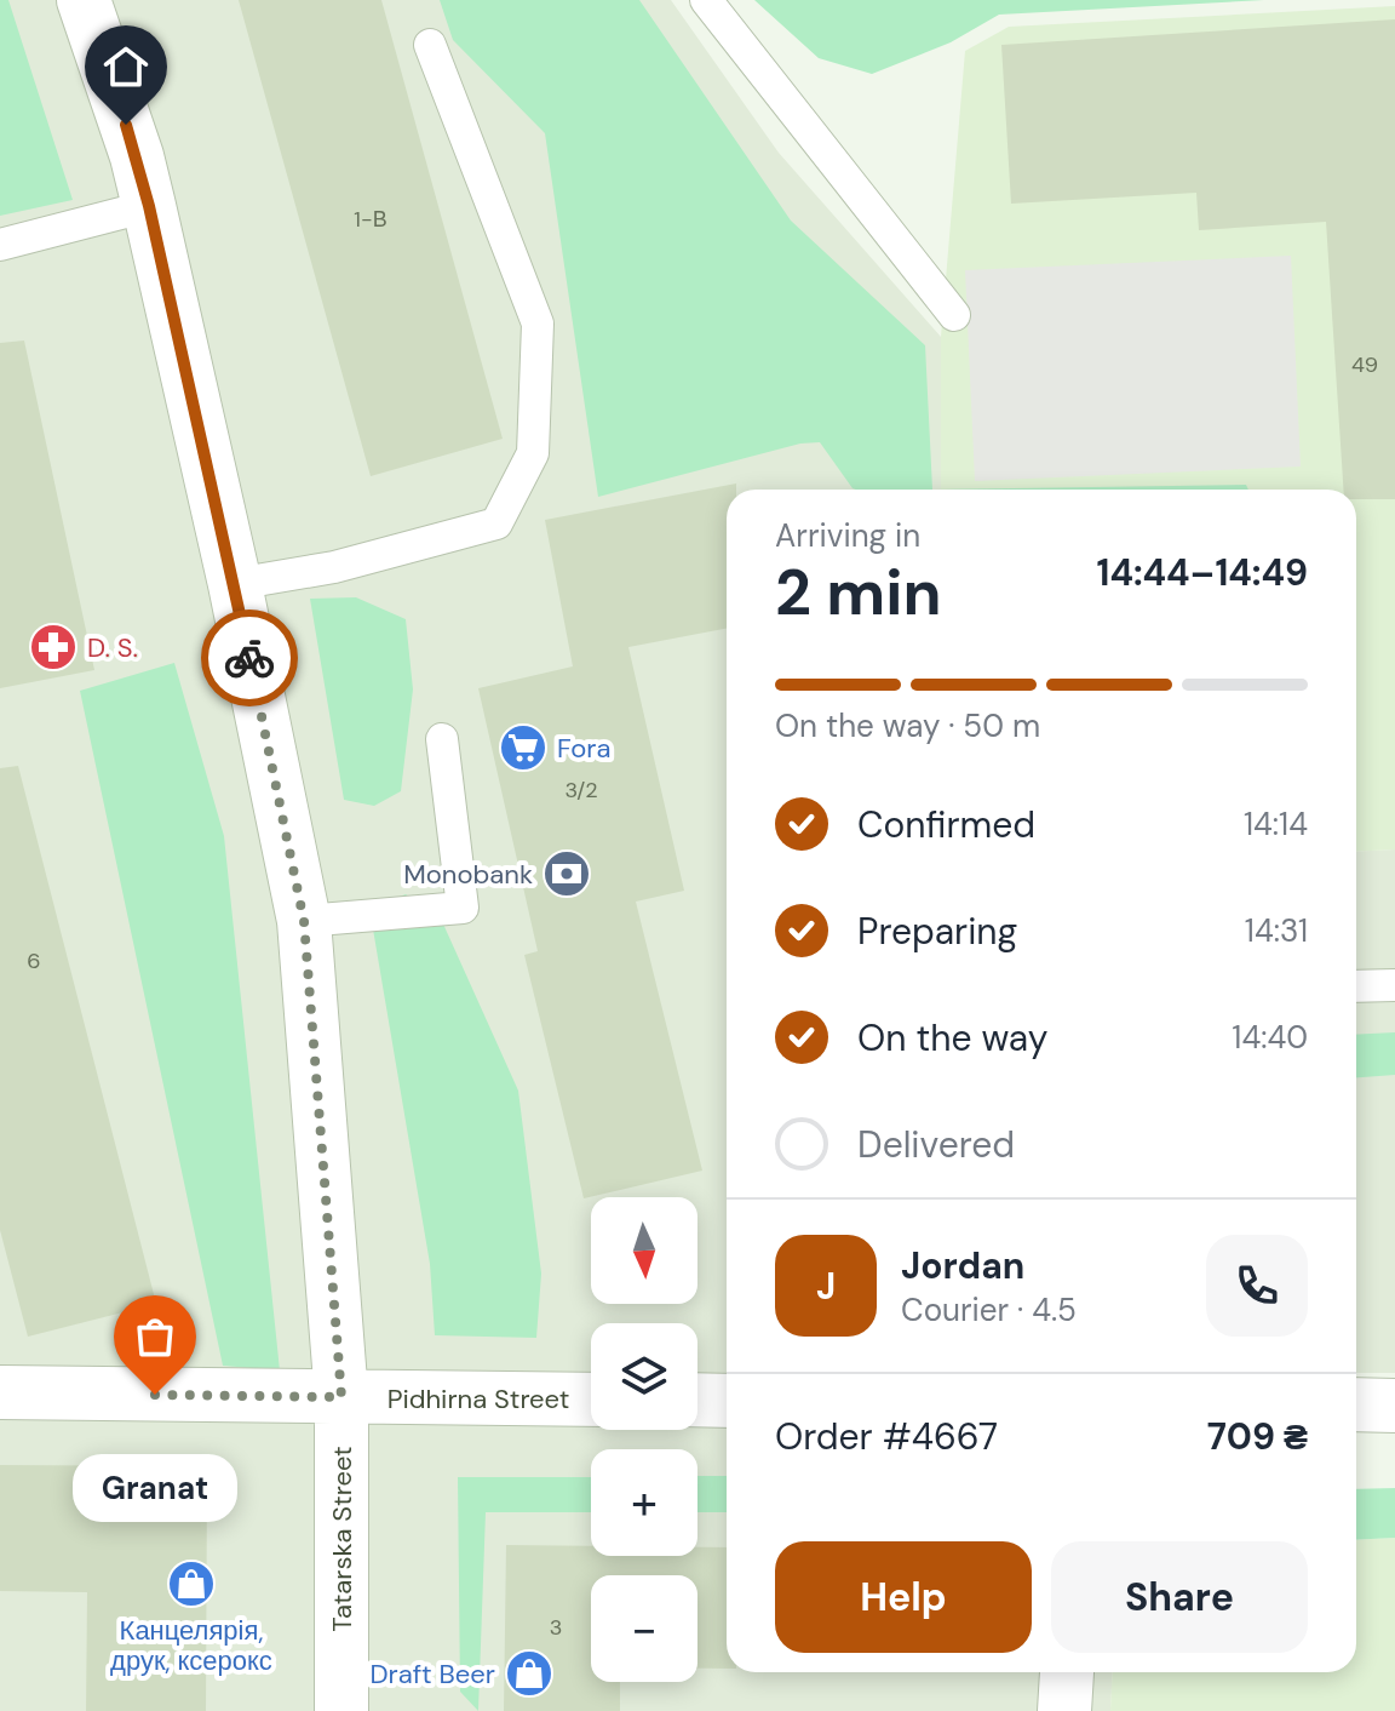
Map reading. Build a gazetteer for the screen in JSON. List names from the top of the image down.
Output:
{
  "streets": {
    "street": ["Pidhirna Street", "Tatarska Street"]
  },
  "crossings": [
    ["Pidhirna Street", "Tatarska Street"]
  ],
  "places": {
    "pharmacy": ["D. S."],
    "supermarket": ["Fora"],
    "bank": ["Monobank"],
    "other": ["Granat"],
    "shop": ["Канцелярія, друк, ксерокс", "Draft Beer"]
  },
  "house_numbers": [
    "1-В",
    "49",
    "3/2",
    "6",
    "3"
  ],
  "north": "bottom",
  "page": {
    "heading": ["2 min", "Arriving in", "14:44–14:49"],
    "panel": [
      "Jordan",
      "Courier · 4.5",
      "Order #4667",
      "709 ₴"
    ],
    "bar": "On the way · 50 m",
    "list": [
      ["Confirmed", "14:14"],
      ["Preparing", "14:31"],
      ["On the way", "14:40"],
      "Delivered"
    ],
    "map_buttons": ["+", "−"],
    "round": "J",
    "bubble": "Granat",
    "buttons": ["Help", "Share"]
  }
}
